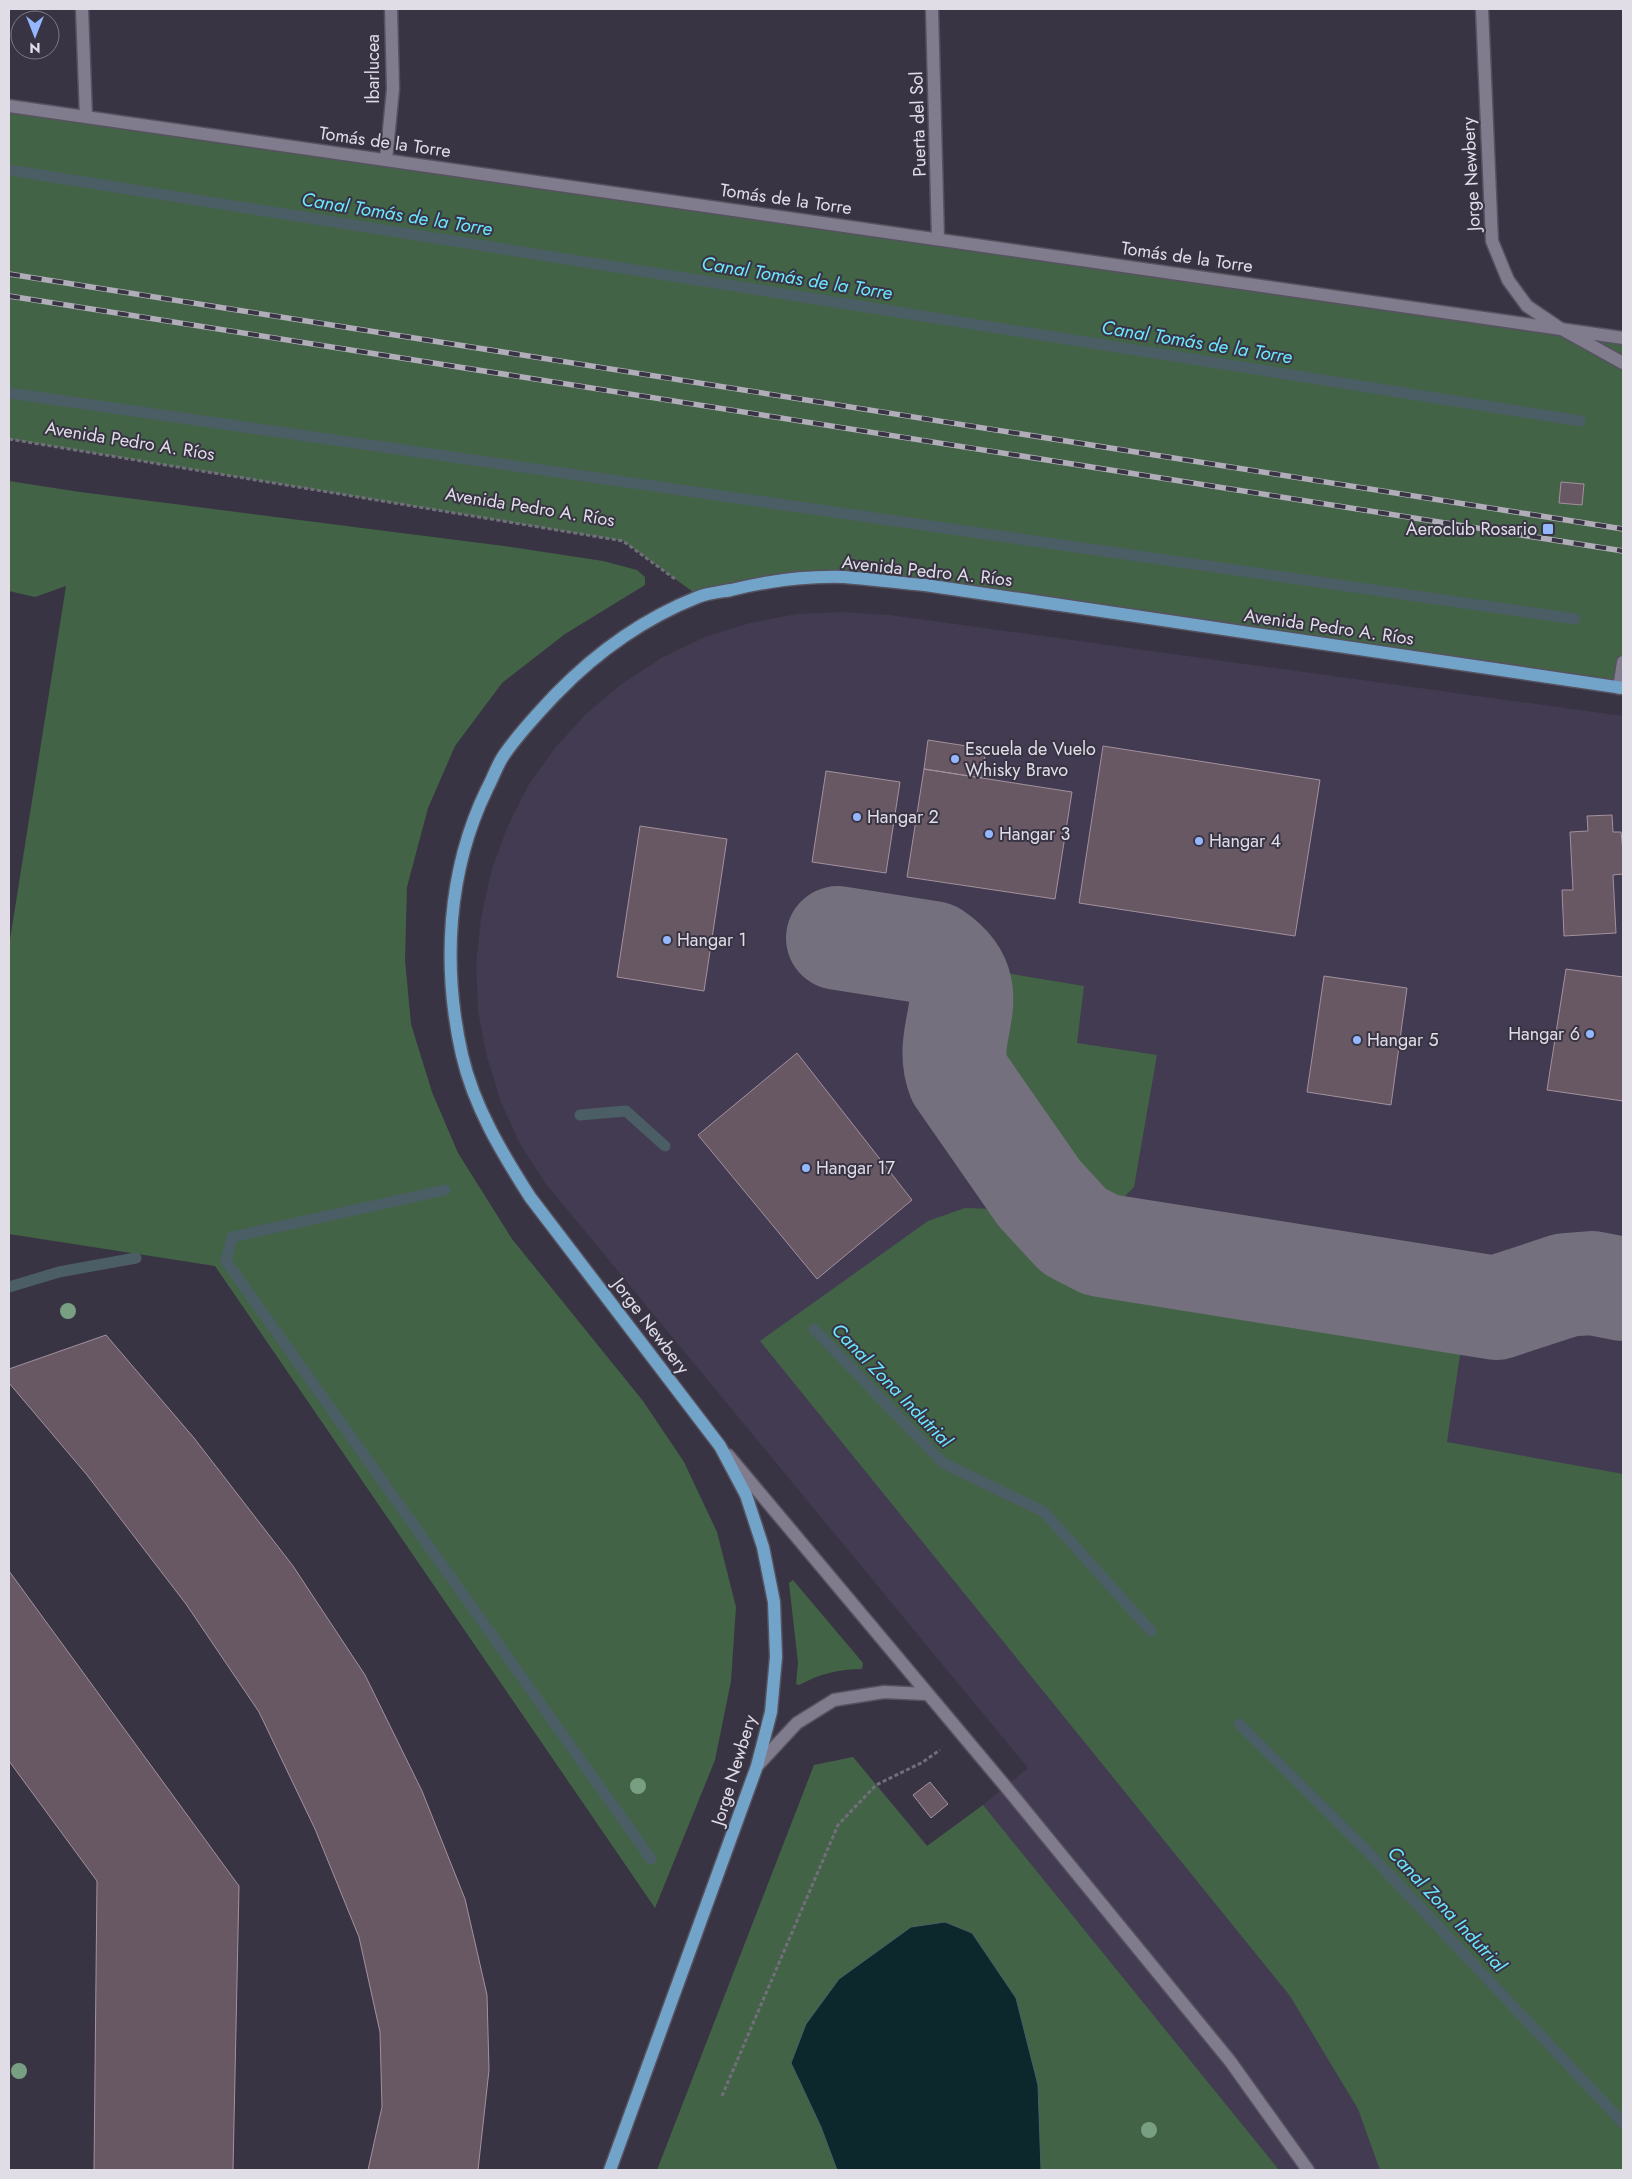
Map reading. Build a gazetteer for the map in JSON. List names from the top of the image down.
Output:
{
  "streets": {
    "main road": ["Jorge Newbery", "Avenida Pedro A. Ríos"],
    "street": ["Ibarlucea", "Puerta del Sol", "Tomás de la Torre"]
  },
  "crossings": [
    ["Ibarlucea", "Tomás de la Torre"],
    ["Puerta del Sol", "Tomás de la Torre"],
    ["Tomás de la Torre", "Jorge Newbery"],
    ["Jorge Newbery", "Avenida Pedro A. Ríos"]
  ],
  "water": ["Canal Tomás de la Torre", "Canal Zona Indutrial"],
  "places": {
    "transit": ["Aeroclub Rosario"],
    "other": [
      "Escuela de Vuelo Whisky Bravo",
      "Hangar 2",
      "Hangar 3",
      "Hangar 4",
      "Hangar 1",
      "Hangar 6",
      "Hangar 5",
      "Hangar 17"
    ]
  },
  "north": "bottom"
}
